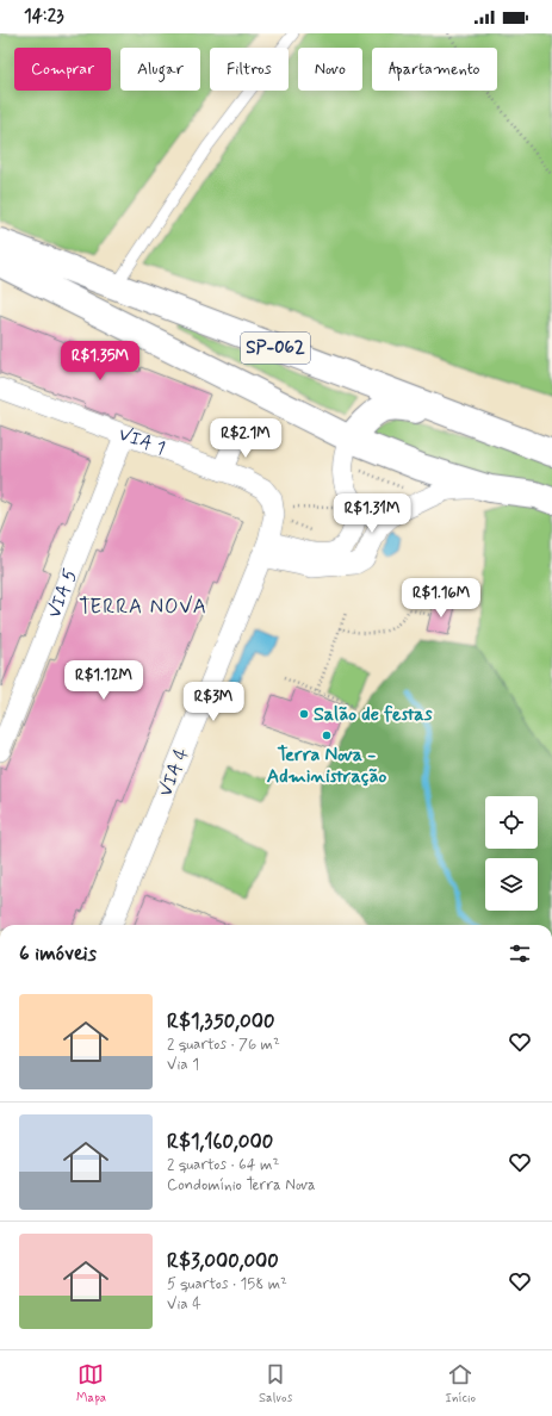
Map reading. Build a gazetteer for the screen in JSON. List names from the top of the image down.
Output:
{
  "streets": {
    "main road": ["SP-062"],
    "street": ["VIA 1", "VIA 5", "VIA 4"]
  },
  "crossings": [
    ["VIA 1", "VIA 5"],
    ["VIA 1", "VIA 4"]
  ],
  "districts": ["TERRA NOVA"],
  "places": ["Salão de festas", "Terra Nova - Administração"],
  "page": {
    "status": "14:23",
    "chip": [
      "Comprar",
      "Alugar",
      "Filtros",
      "Novo",
      "Apartamento"
    ],
    "price": [
      "R$1.35M",
      "R$2.1M",
      "R$1.31M",
      "R$1.16M",
      "R$1.12M",
      "R$3M"
    ],
    "heading": "6 imóveis",
    "list": [
      {
        "name": "R$1,350,000",
        "note": "2 quartos · 76 m² · Via 1"
      },
      {
        "name": "R$1,160,000",
        "note": "2 quartos · 64 m² · Condomínio Terra Nova"
      },
      {
        "name": "R$3,000,000",
        "note": "5 quartos · 158 m² · Via 4"
      }
    ],
    "tabs": ["Mapa", "Salvos", "Início"]
  }
}
